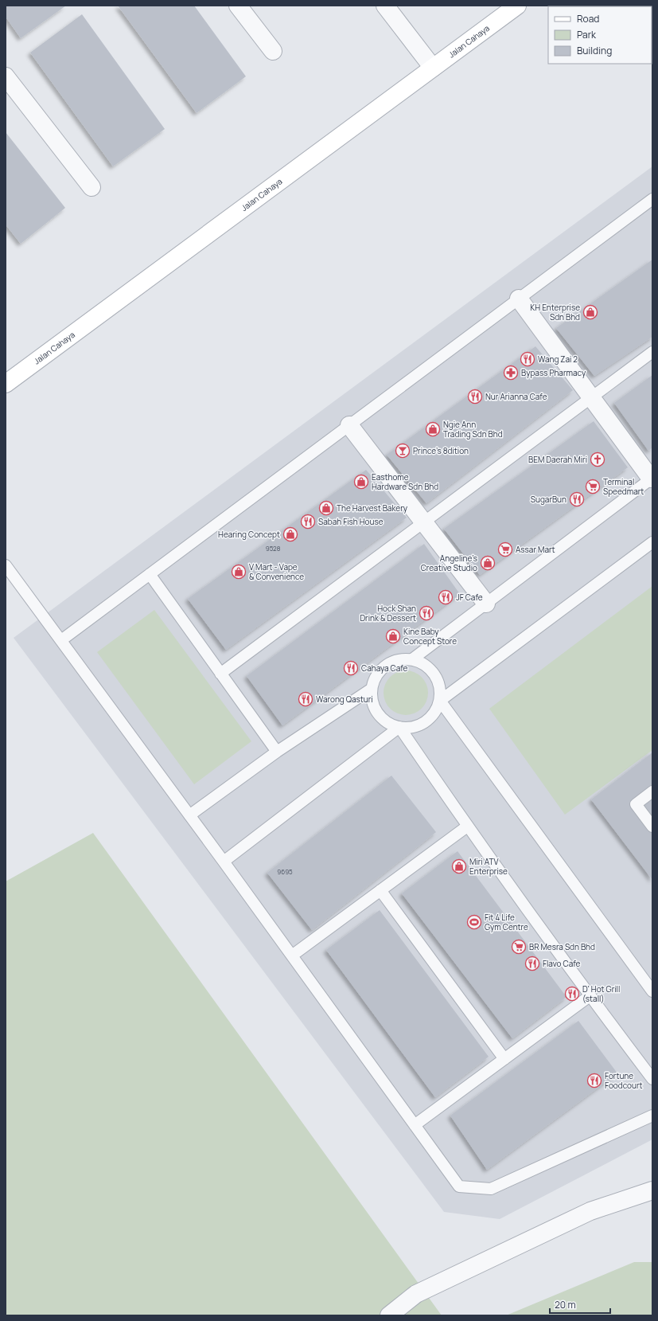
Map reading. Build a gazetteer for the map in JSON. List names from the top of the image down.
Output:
{
  "streets": {
    "street": ["Jalan Cahaya"]
  },
  "places": {
    "shop": [
      "KH Enterprise Sdn Bhd",
      "Ngie Ann Trading Sdn Bhd",
      "Easthome Hardware Sdn Bhd",
      "The Harvest Bakery",
      "Hearing Concept",
      "Angeline’s Creative Studio",
      "V Mart - Vape & Convenience",
      "Kine Baby Concept Store",
      "Miri ATV Enterprise"
    ],
    "restaurant": [
      "Wang Zai 2",
      "Nur Arianna Cafe",
      "SugarBun",
      "Sabah Fish House",
      "JF Cafe",
      "Hock Shan Drink & Dessert",
      "Cahaya Cafe",
      "Warong Qasturi",
      "Flavo Cafe",
      "D' Hot Grill (stall)",
      "Fortune Foodcourt"
    ],
    "pharmacy": ["Bypass Pharmacy"],
    "bar": ["Prince's 8dition"],
    "church": ["BEM Daerah Miri"],
    "supermarket": ["Terminal Speedmart", "Assar Mart", "BR Mesra Sdn Bhd"],
    "sports": ["Fit 4 Life Gym Centre"]
  },
  "house_numbers": ["9528", "9695"],
  "legend": ["Road", "Park", "Building"],
  "scale_bar": "20 m"
}
